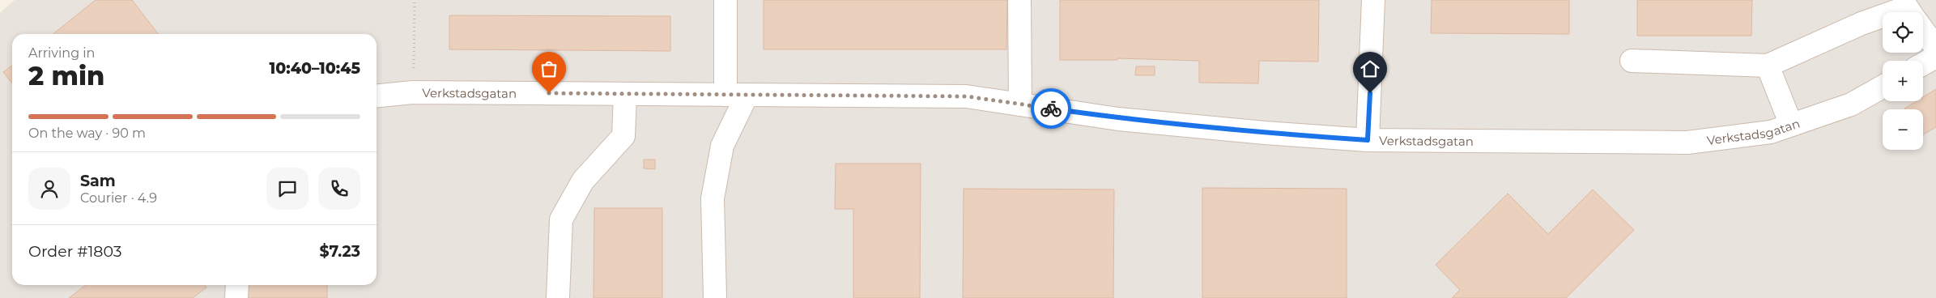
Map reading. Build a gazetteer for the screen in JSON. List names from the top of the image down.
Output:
{
  "streets": {
    "street": ["Verkstadsgatan"]
  },
  "page": {
    "map_buttons": ["+", "−"],
    "heading": ["2 min", "Arriving in", "10:40–10:45"],
    "panel": [
      "Sam",
      "Courier · 4.9",
      "Order #1803",
      "$7.23"
    ],
    "bar": "On the way · 90 m"
  }
}
